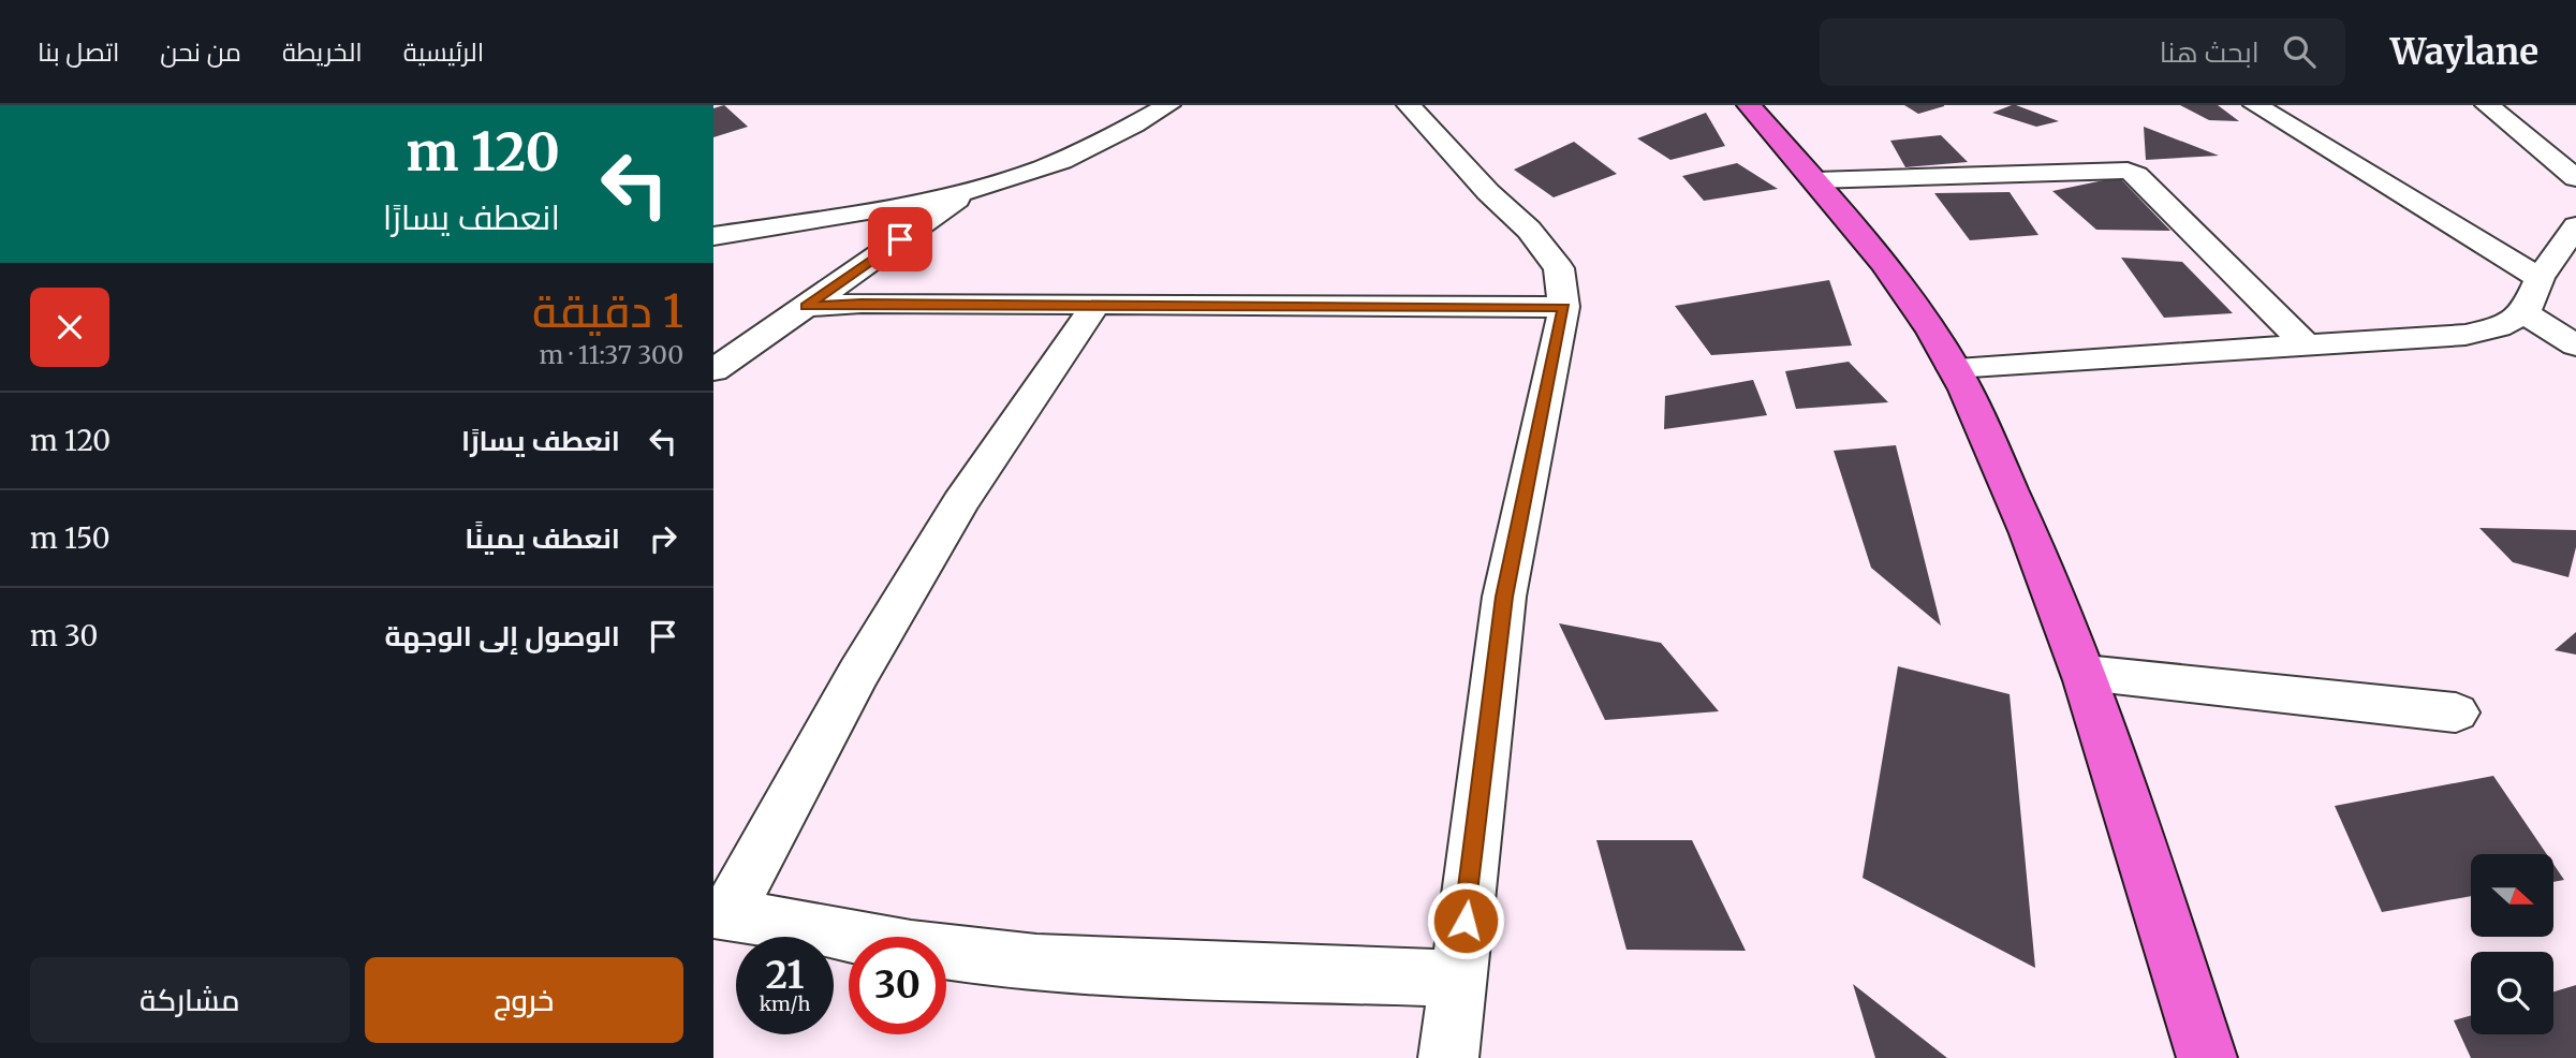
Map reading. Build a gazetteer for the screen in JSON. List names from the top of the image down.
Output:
{
  "north": "right",
  "page": {
    "header": "Waylane",
    "search": "ابحث هنا",
    "nav": [
      "الرئيسية",
      "الخريطة",
      "من نحن",
      "اتصل بنا"
    ],
    "turn": ["120 m", "انعطف يسارًا"],
    "heading": ["1 دقيقة", "300 m · 11:37"],
    "list": [
      {
        "name": "انعطف يسارًا",
        "value": "120 m"
      },
      {
        "name": "انعطف يمينًا",
        "value": "150 m"
      },
      {
        "name": "الوصول إلى الوجهة",
        "value": "30 m"
      }
    ],
    "speed": "21 km/h",
    "limit": "30",
    "buttons": ["خروج", "مشاركة"]
  }
}
